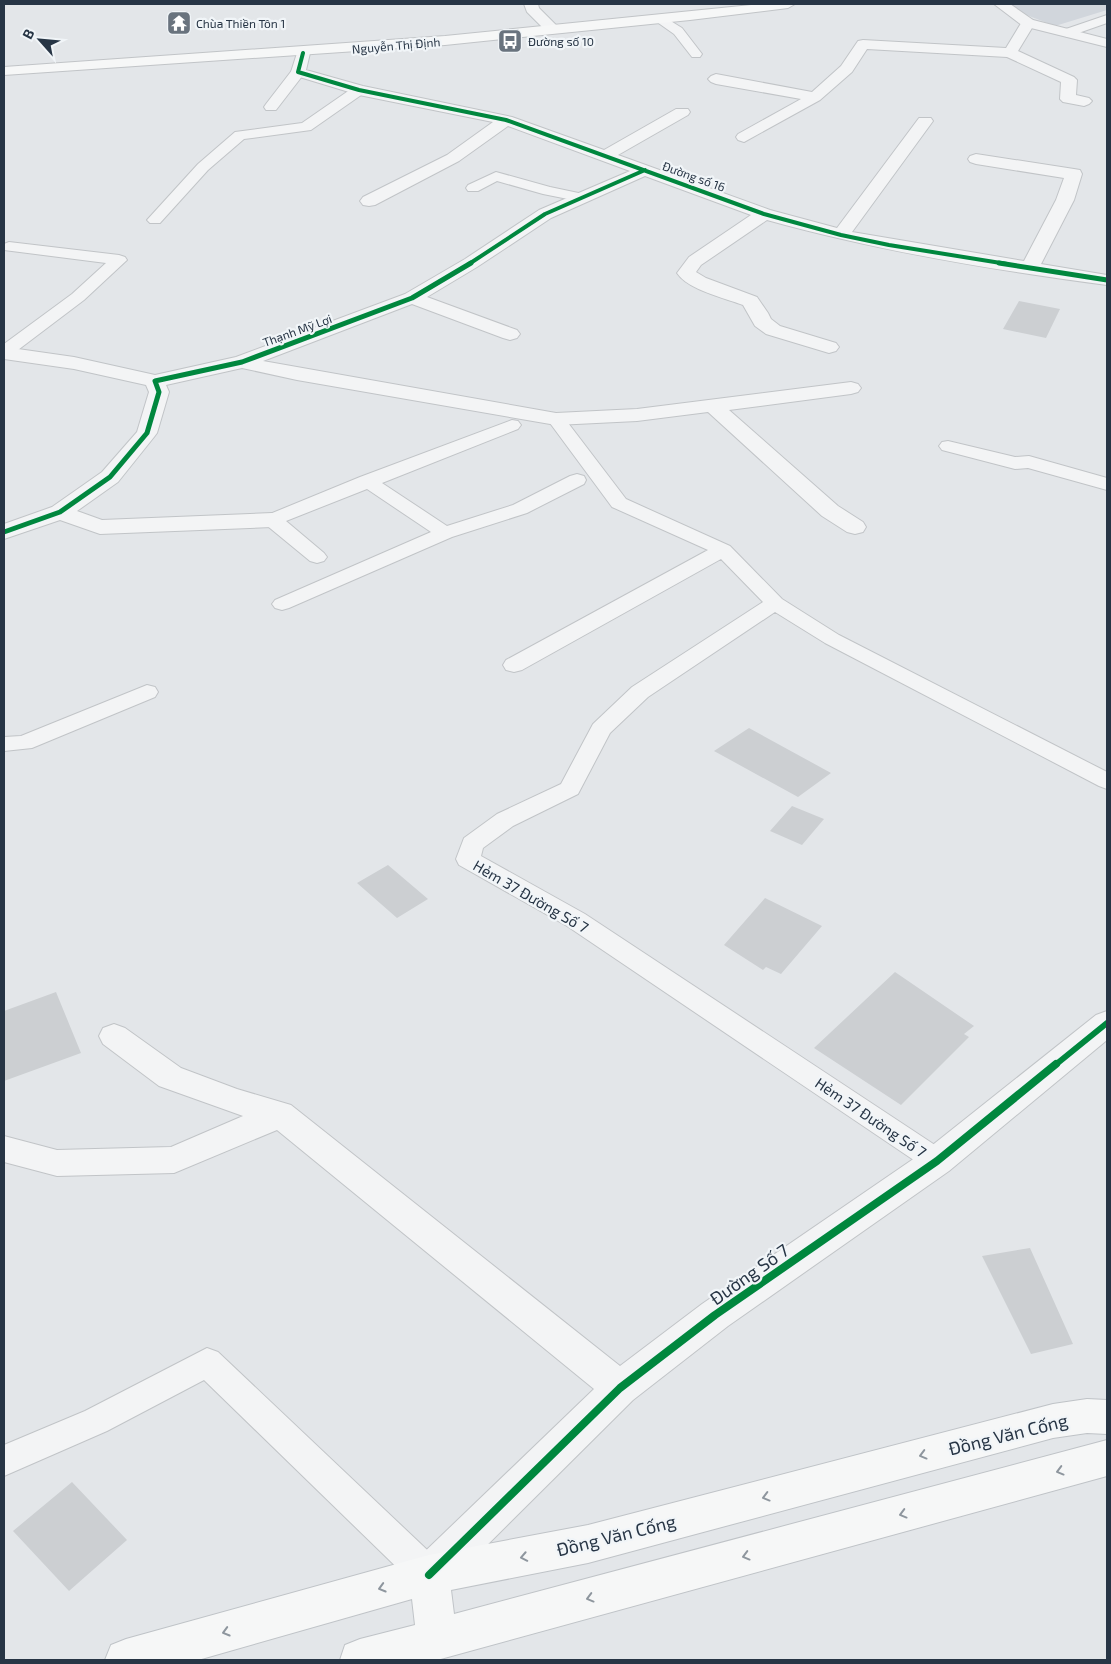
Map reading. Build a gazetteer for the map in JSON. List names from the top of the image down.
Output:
{
  "streets": {
    "main road": ["Nguyễn Thị Định", "Đồng Văn Cống"],
    "street": ["Đường số 16", "Thạnh Mỹ Lợi", "Đường Số 7"],
    "lane": ["Hẻm 37 Đường Số 7"]
  },
  "crossings": [
    ["Đường số 16", "Thạnh Mỹ Lợi"],
    ["Hẻm 37 Đường Số 7", "Đường Số 7"],
    ["Đường Số 7", "Đồng Văn Cống"]
  ],
  "places": {
    "temple": ["Chùa Thiền Tôn 1"],
    "bus stop": ["Đường số 10"]
  },
  "north": "top left"
}
